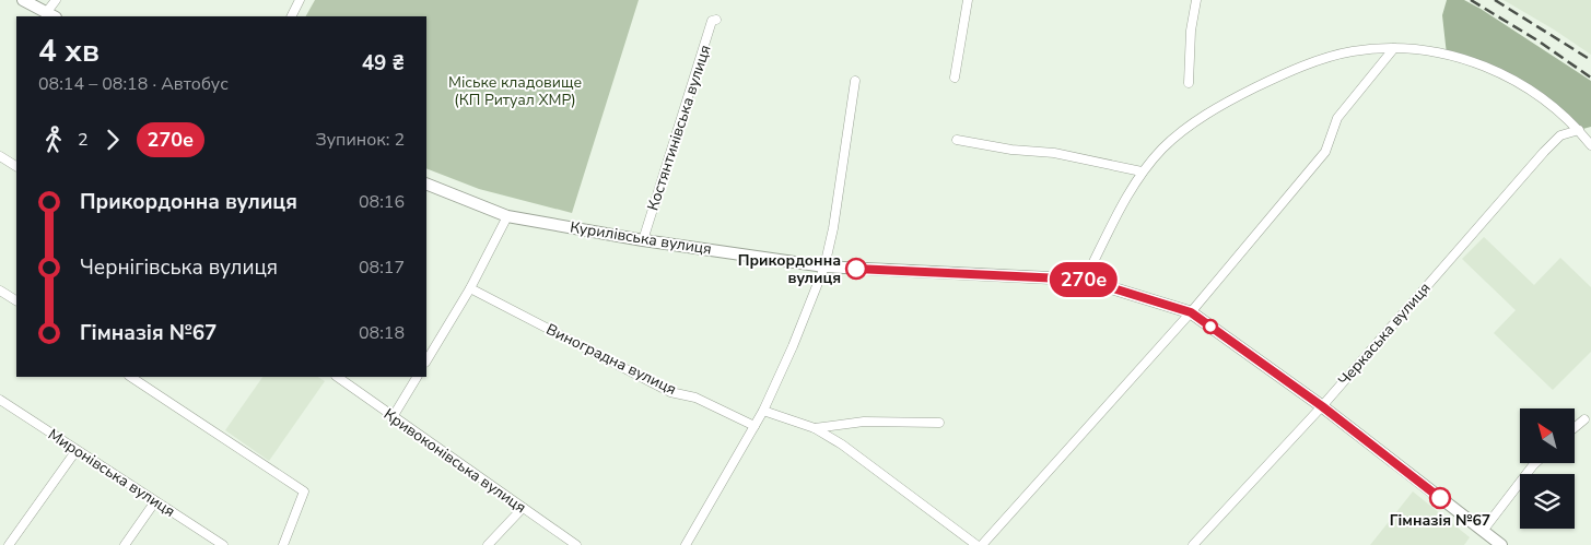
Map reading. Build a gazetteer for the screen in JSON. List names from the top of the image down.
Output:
{
  "streets": {
    "main road": ["Курилівська вулиця"],
    "street": [
      "Костянтинівська вулиця",
      "Черкаська вулиця",
      "Виноградна вулиця",
      "Кривоконівська вулиця",
      "Миронівська вулиця"
    ]
  },
  "crossings": [
    ["Костянтинівська вулиця", "Курилівська вулиця"],
    ["Курилівська вулиця", "Черкаська вулиця"]
  ],
  "parks": ["Міське кладовище (КП Ритуал ХМР)"],
  "places": ["Прикордонна вулиця", "Гімназія №67"],
  "lines": ["bus line 270е"],
  "north": "top left",
  "page": {
    "on_map": "270е",
    "heading": ["4 хв", "08:14 – 08:18 · Автобус", "49 ₴"],
    "legs": ["2", "270е", "Зупинок: 2"],
    "list": [
      {
        "name": "Прикордонна вулиця",
        "value": "08:16"
      },
      {
        "name": "Чернігівська вулиця",
        "value": "08:17"
      },
      {
        "name": "Гімназія №67",
        "value": "08:18"
      }
    ]
  }
}
